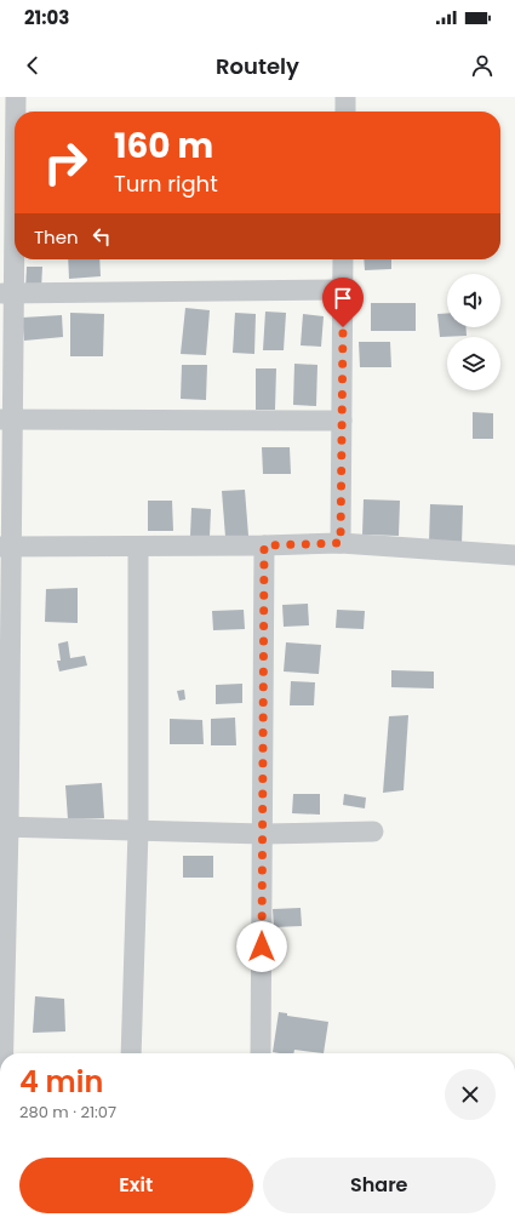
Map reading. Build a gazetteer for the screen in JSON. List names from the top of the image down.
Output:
{
  "page": {
    "status": "21:03",
    "header": "Routely",
    "turn": ["160 m", "Turn right"],
    "then": "Then",
    "heading": ["4 min", "280 m · 21:07"],
    "buttons": ["Exit", "Share"]
  }
}
